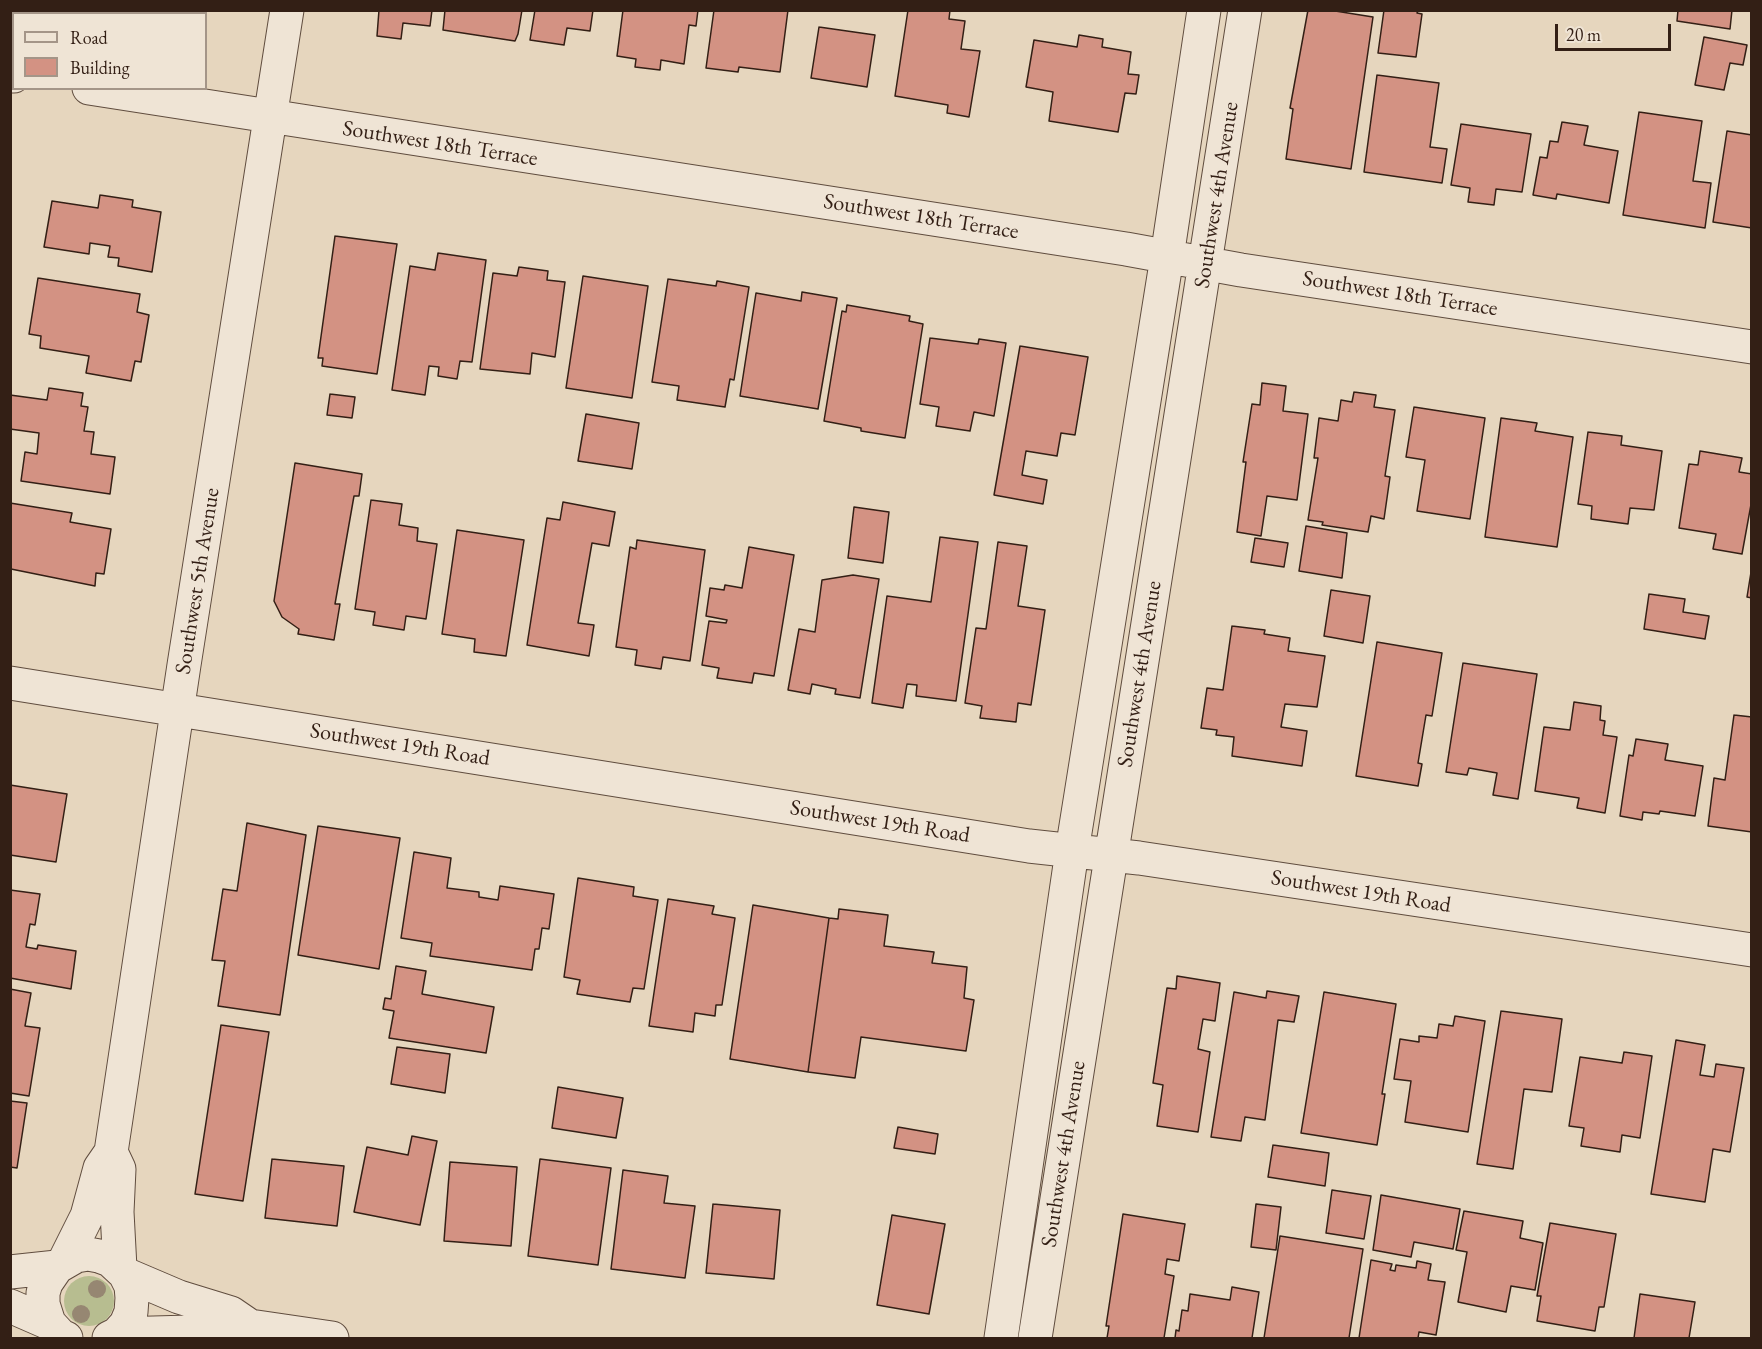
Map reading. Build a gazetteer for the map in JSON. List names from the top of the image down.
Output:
{
  "streets": {
    "street": [
      "Southwest 18th Terrace",
      "Southwest 4th Avenue",
      "Southwest 5th Avenue",
      "Southwest 19th Road"
    ]
  },
  "crossings": [
    ["Southwest 18th Terrace", "Southwest 4th Avenue"],
    ["Southwest 18th Terrace", "Southwest 5th Avenue"],
    ["Southwest 4th Avenue", "Southwest 19th Road"],
    ["Southwest 5th Avenue", "Southwest 19th Road"]
  ],
  "legend": ["Road", "Building"],
  "scale_bar": "20 m"
}
